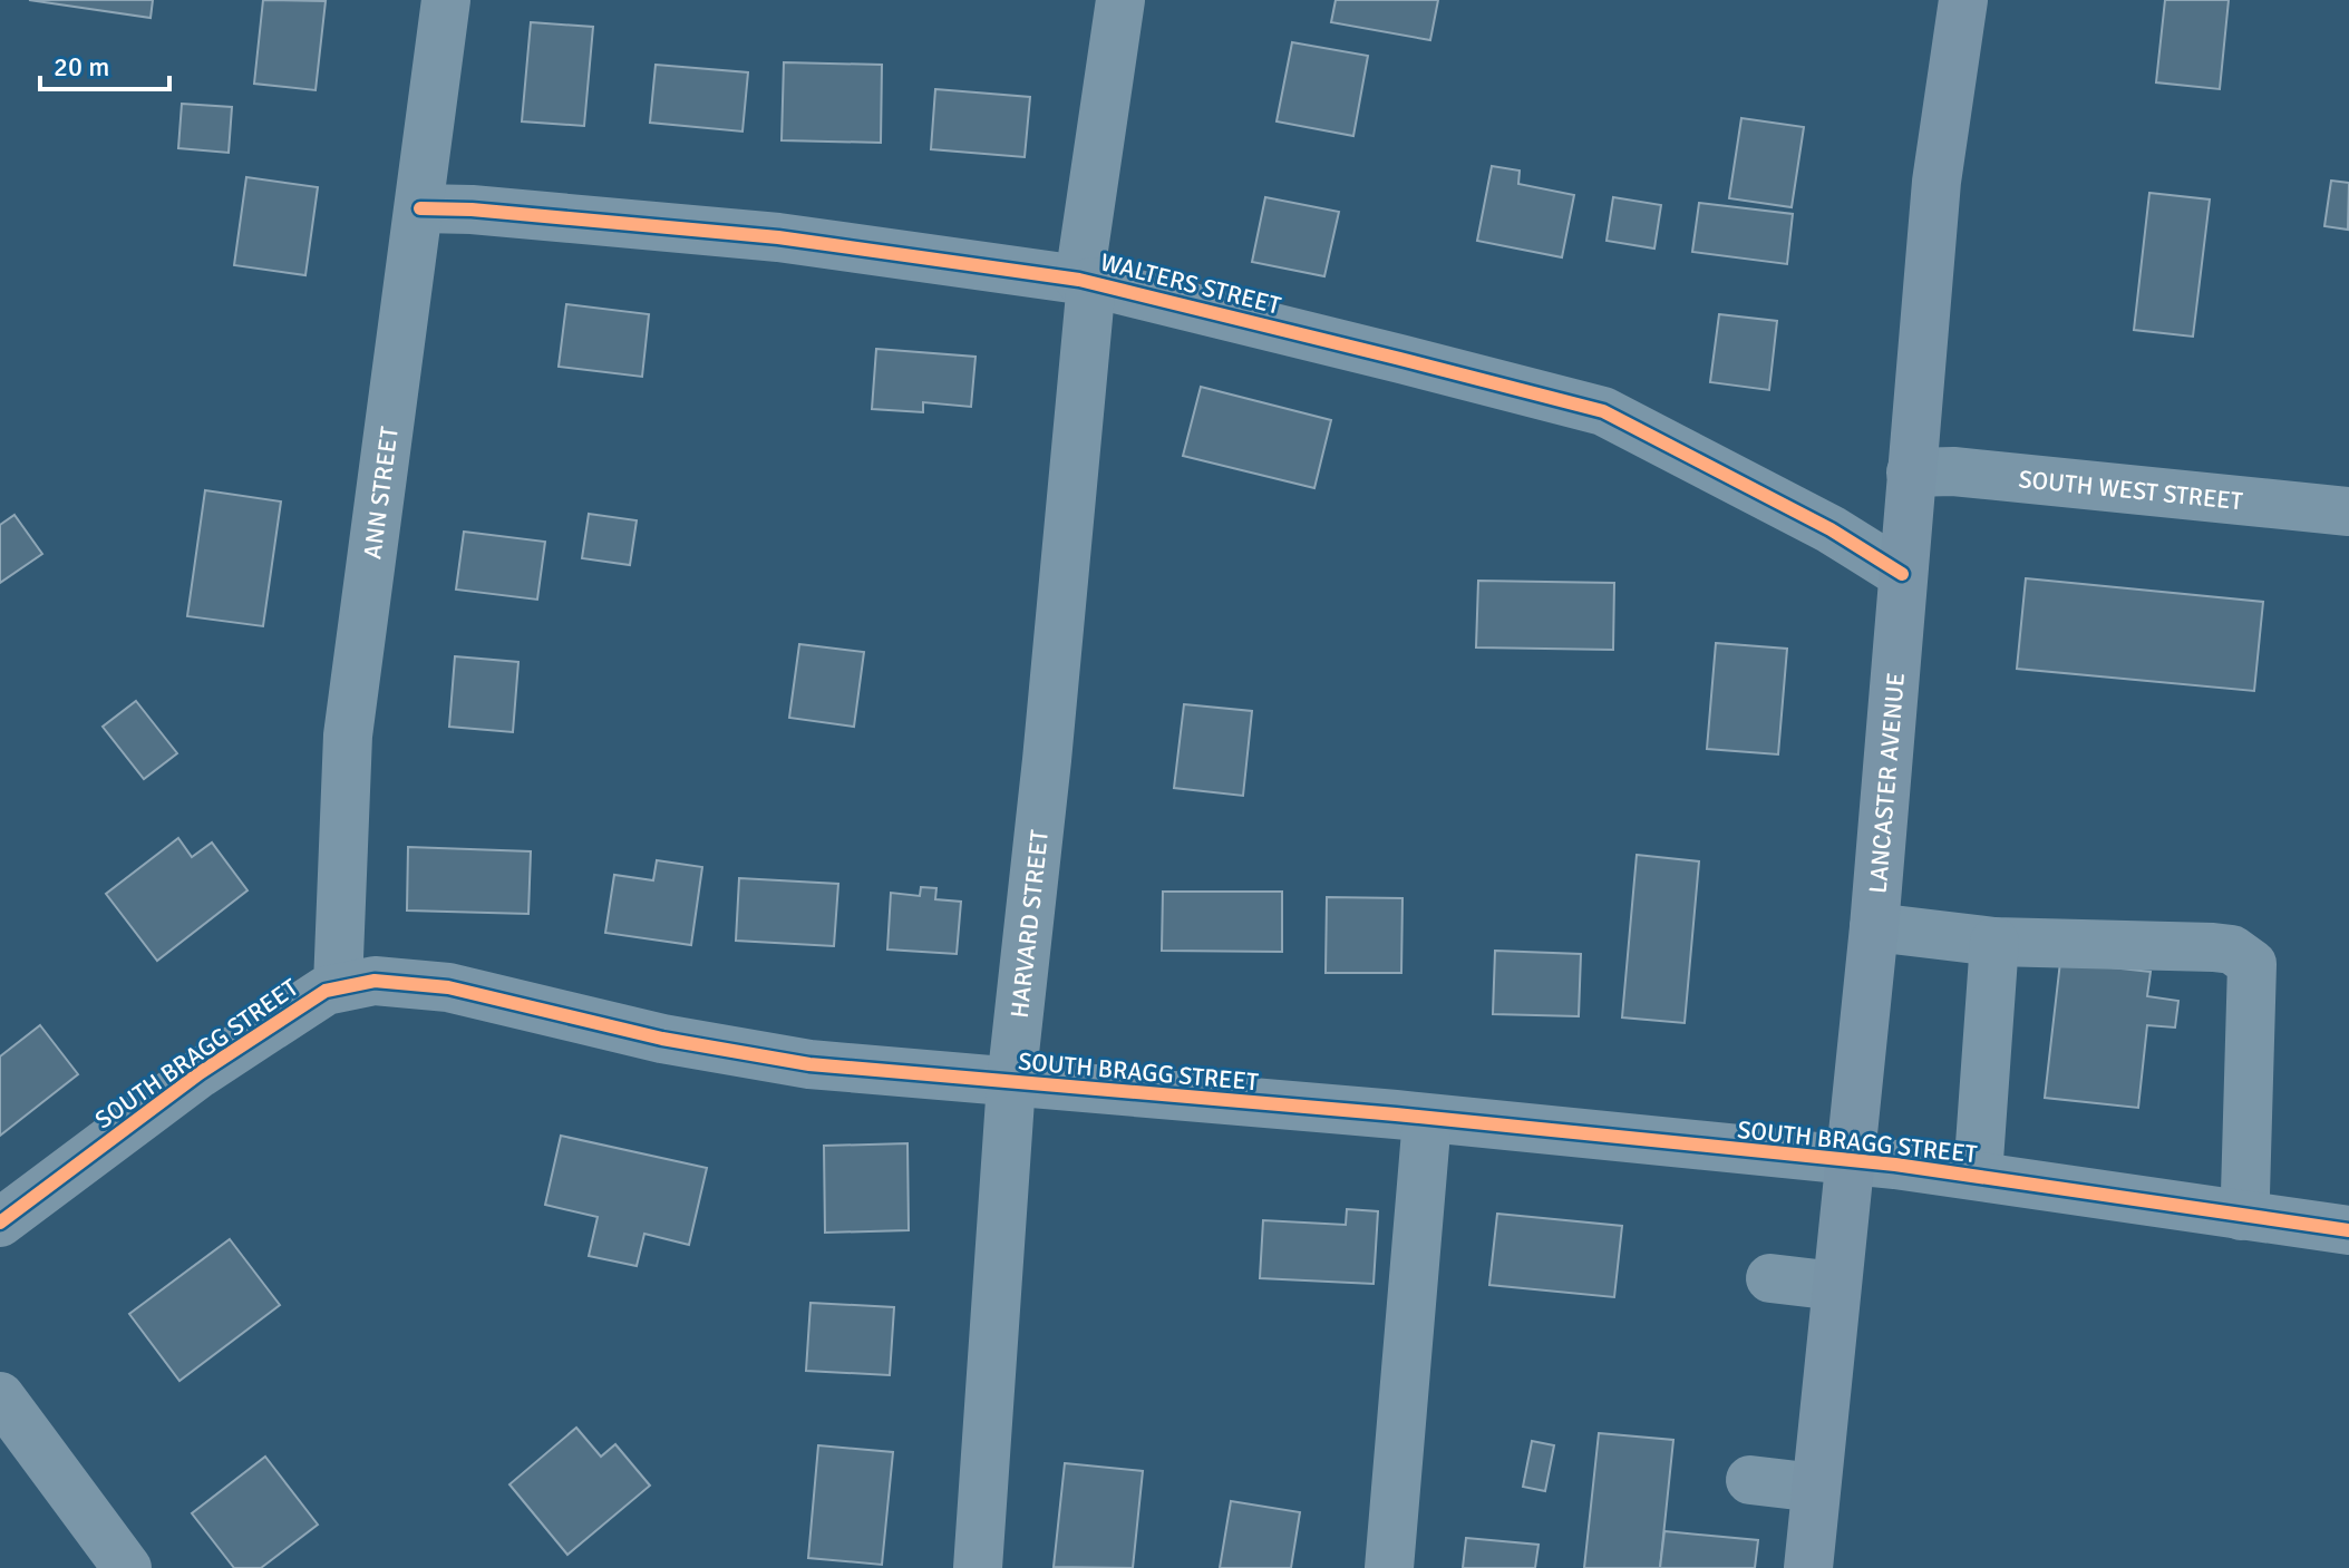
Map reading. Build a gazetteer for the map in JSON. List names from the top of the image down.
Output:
{
  "streets": {
    "main road": ["LANCASTER AVENUE"],
    "street": [
      "WALTERS STREET",
      "SOUTH WEST STREET",
      "ANN STREET",
      "HARVARD STREET",
      "SOUTH BRAGG STREET"
    ]
  },
  "crossings": [
    ["WALTERS STREET", "ANN STREET"],
    ["WALTERS STREET", "LANCASTER AVENUE"],
    ["WALTERS STREET", "HARVARD STREET"],
    ["SOUTH WEST STREET", "LANCASTER AVENUE"],
    ["ANN STREET", "SOUTH BRAGG STREET"],
    ["LANCASTER AVENUE", "SOUTH BRAGG STREET"],
    ["HARVARD STREET", "SOUTH BRAGG STREET"]
  ],
  "scale_bar": "20 m"
}
